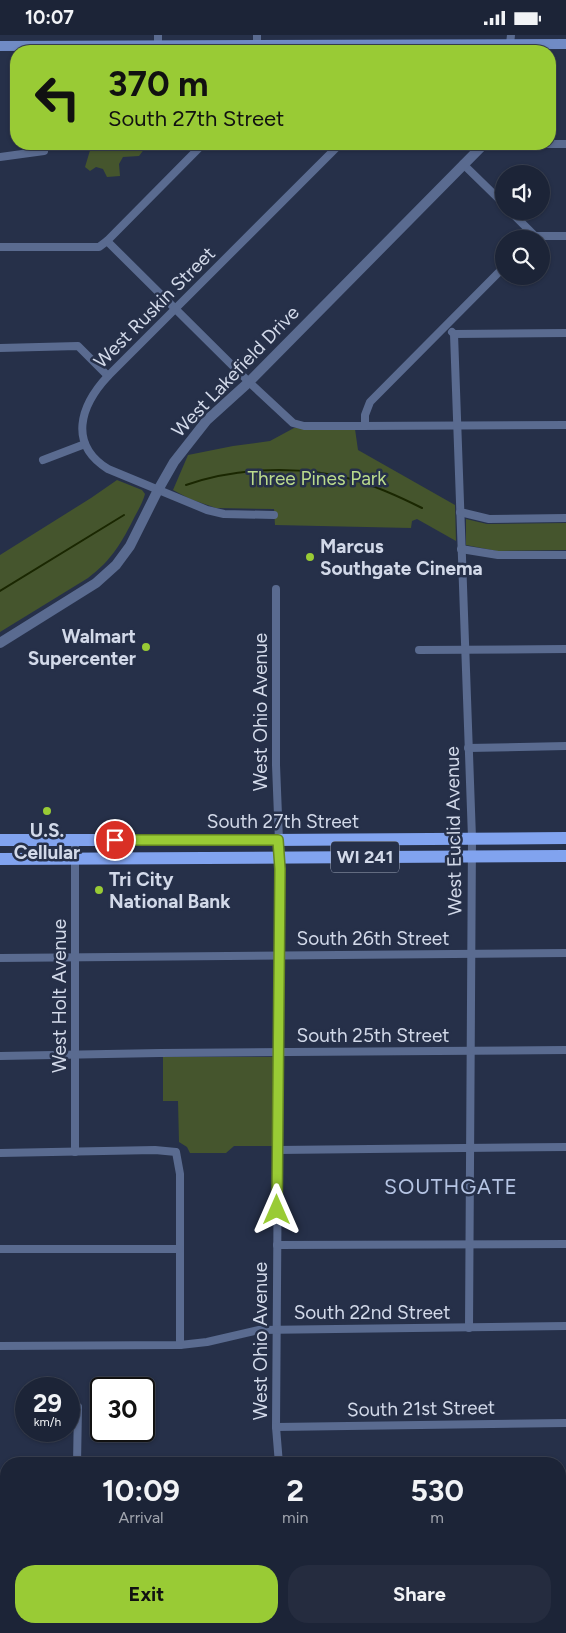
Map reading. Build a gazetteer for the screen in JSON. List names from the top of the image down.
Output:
{
  "streets": {
    "main road": ["South 27th Street", "WI 241"],
    "street": [
      "West Ruskin Street",
      "West Lakefield Drive",
      "West Ohio Avenue",
      "West Euclid Avenue",
      "South 26th Street",
      "West Holt Avenue",
      "South 25th Street",
      "South 22nd Street",
      "South 21st Street"
    ]
  },
  "crossings": [
    ["West Ohio Avenue", "South 27th Street"],
    ["West Ohio Avenue", "South 26th Street"],
    ["West Ohio Avenue", "South 25th Street"],
    ["West Ohio Avenue", "South 22nd Street"],
    ["West Ohio Avenue", "South 21st Street"],
    ["South 27th Street", "West Euclid Avenue"],
    ["South 27th Street", "West Holt Avenue"],
    ["West Euclid Avenue", "South 26th Street"],
    ["West Euclid Avenue", "South 25th Street"],
    ["West Euclid Avenue", "South 22nd Street"],
    ["South 26th Street", "West Holt Avenue"],
    ["West Holt Avenue", "South 25th Street"]
  ],
  "districts": ["SOUTHGATE"],
  "parks": ["Three Pines Park"],
  "places": [
    "Marcus Southgate Cinema",
    "Walmart Supercenter",
    "U.S. Cellular",
    "Tri City National Bank"
  ],
  "page": {
    "status": "10:07",
    "turn": ["370 m", "South 27th Street"],
    "speed": "29 km/h",
    "limit": "30",
    "eta": [
      "10:09",
      "Arrival",
      "2",
      "min",
      "530",
      "m"
    ],
    "buttons": ["Exit", "Share"]
  }
}
